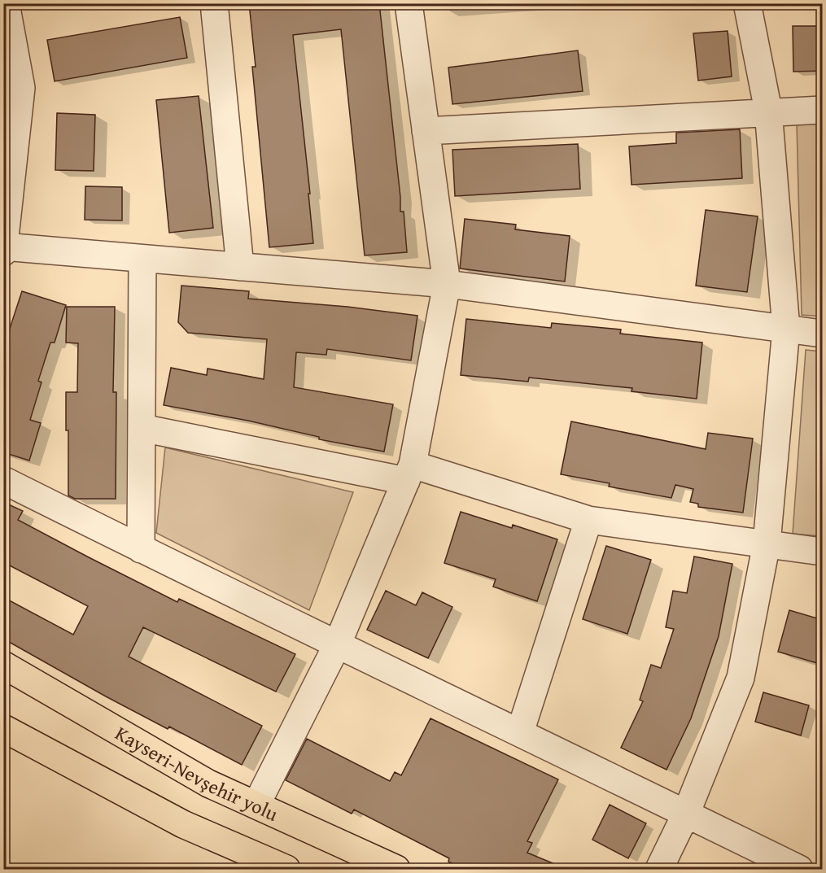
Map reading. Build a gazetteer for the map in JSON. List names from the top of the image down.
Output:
{
  "streets": {
    "highway": ["Kayseri-Nevşehir yolu"]
  }
}
